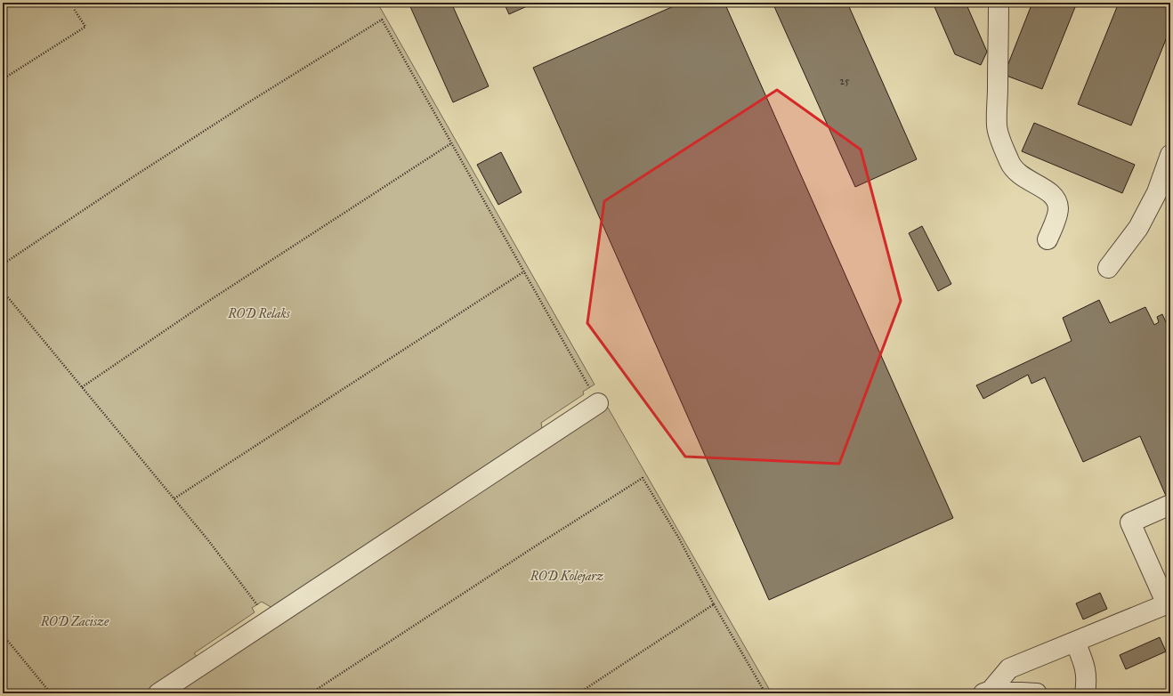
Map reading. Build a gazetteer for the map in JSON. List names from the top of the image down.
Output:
{
  "parks": ["ROD Relaks", "ROD Kolejarz", "ROD Zacisze"],
  "house_numbers": ["25"]
}
